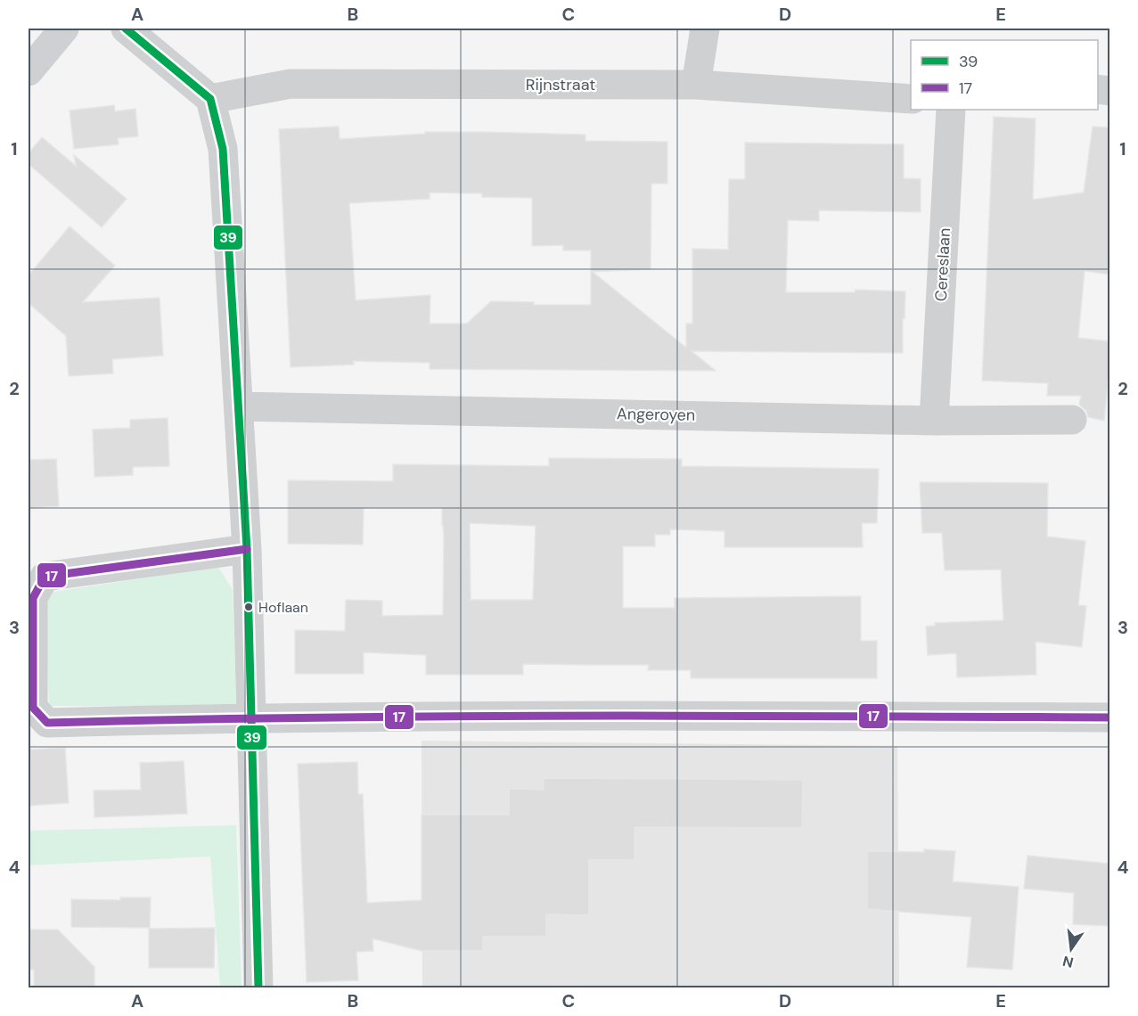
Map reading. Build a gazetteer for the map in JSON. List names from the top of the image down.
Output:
{
  "streets": {
    "street": ["Rijnstraat", "Cereslaan", "Angeroyen"]
  },
  "crossings": [
    ["Cereslaan", "Angeroyen"]
  ],
  "places": ["Hoflaan"],
  "lines": ["transit line 39", "transit line 17"],
  "legend": ["39", "17"],
  "north": "bottom",
  "grid": {
    "columns": [
      "A",
      "B",
      "C",
      "D",
      "E"
    ],
    "rows": [
      "1",
      "2",
      "3",
      "4"
    ]
  }
}
